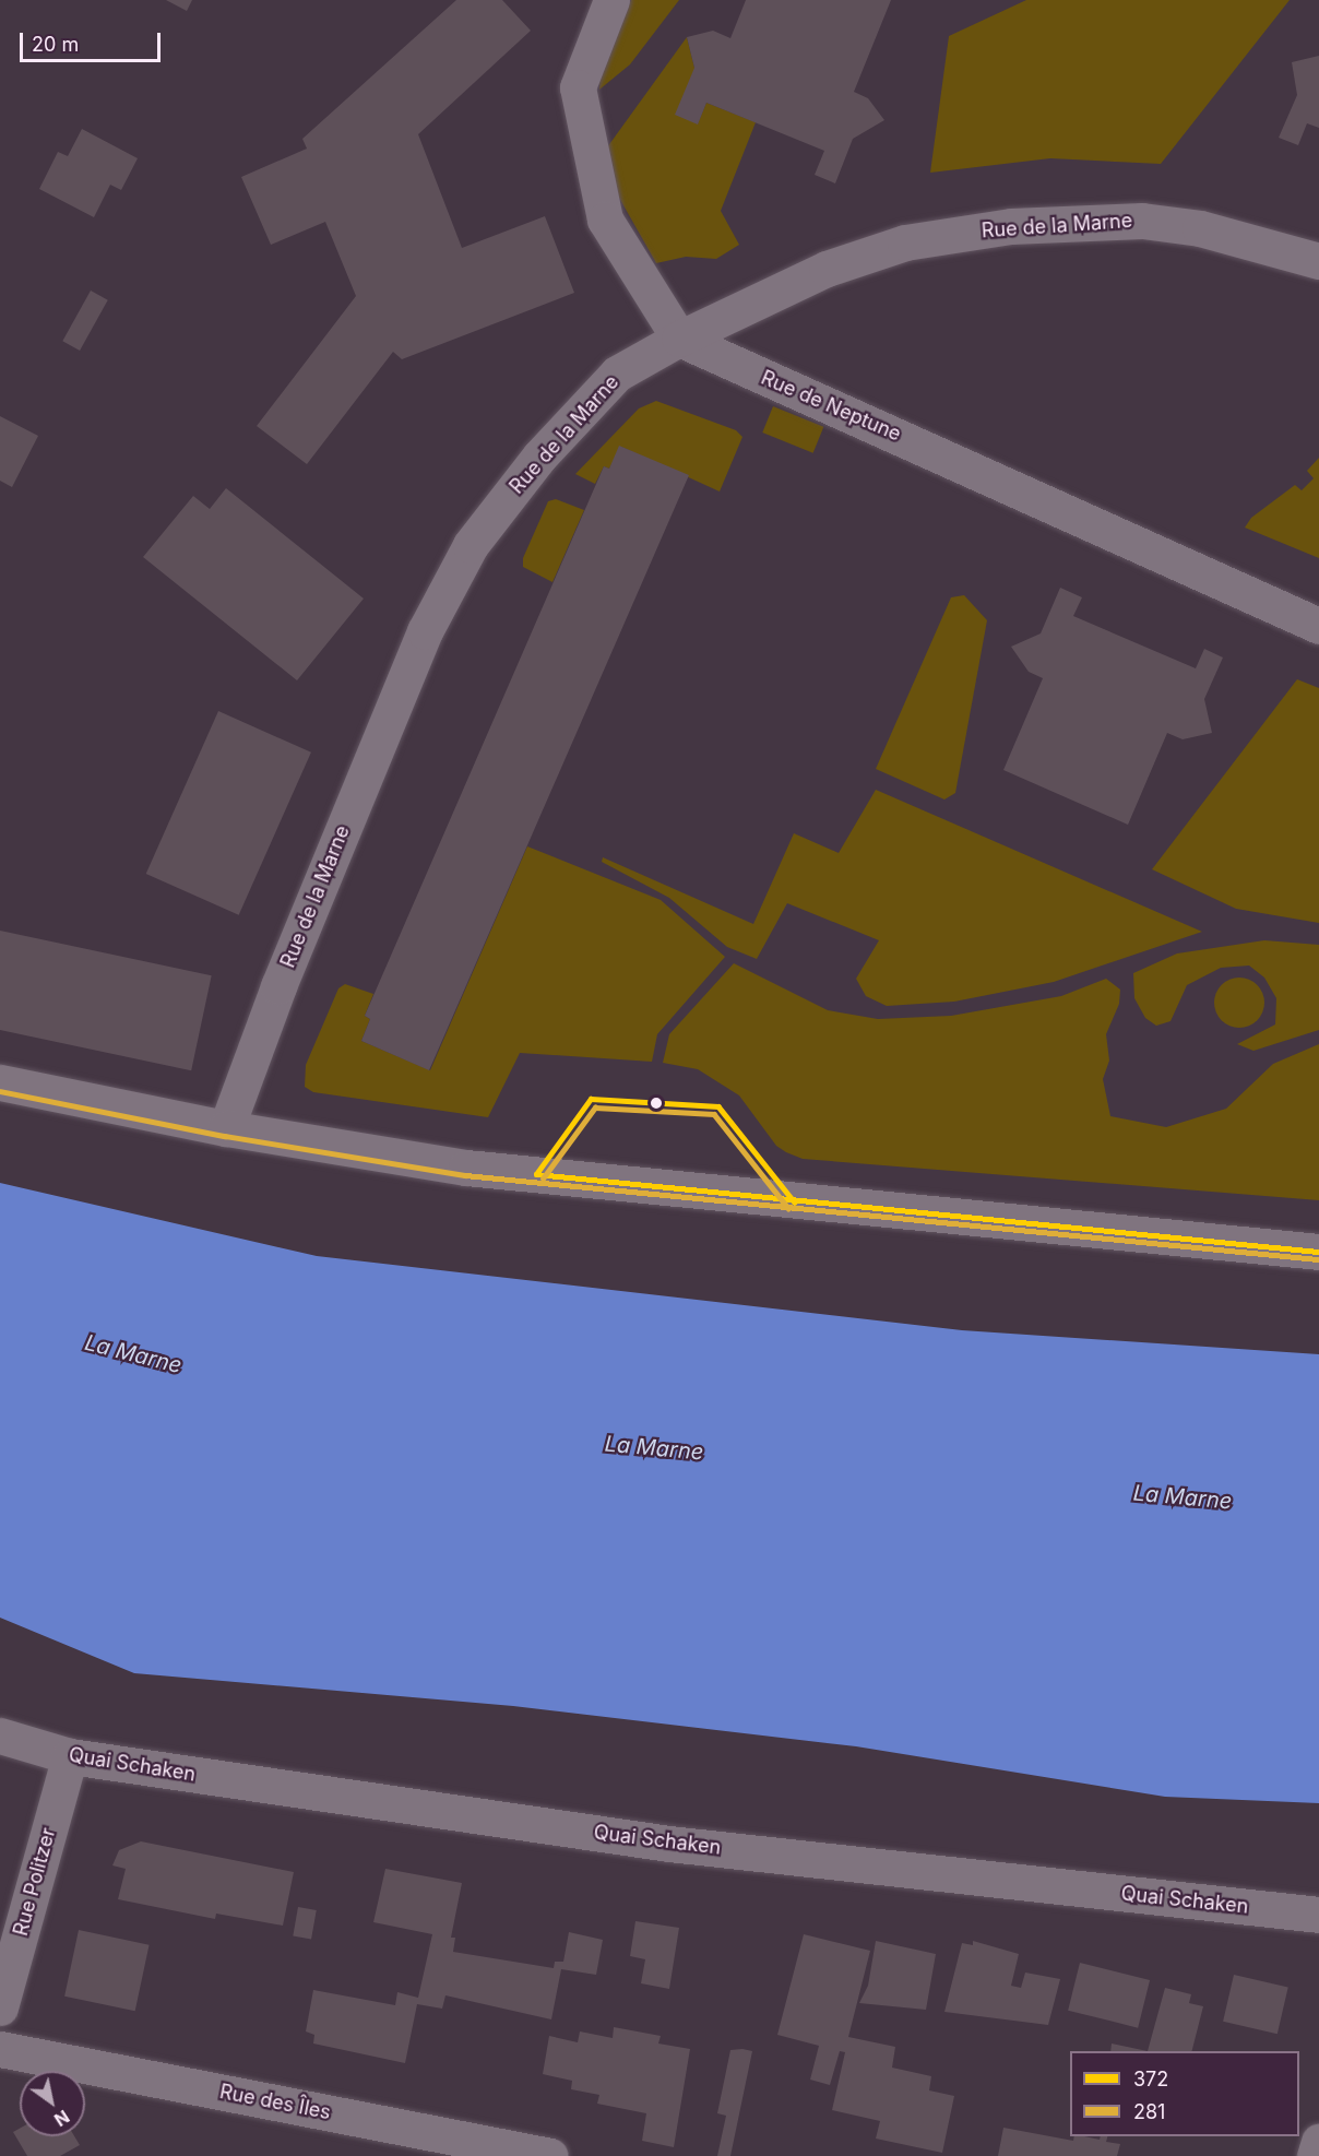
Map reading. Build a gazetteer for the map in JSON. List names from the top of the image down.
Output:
{
  "streets": {
    "street": [
      "Rue de la Marne",
      "Rue de Neptune",
      "Quai Schaken",
      "Rue Politzer",
      "Rue des Îles"
    ]
  },
  "crossings": [
    ["Rue de la Marne", "Rue de Neptune"],
    ["Quai Schaken", "Rue Politzer"]
  ],
  "water": ["La Marne"],
  "lines": ["transit line 281", "transit line 372"],
  "legend": ["372", "281"],
  "scale_bar": "20 m",
  "north": "bottom right"
}
